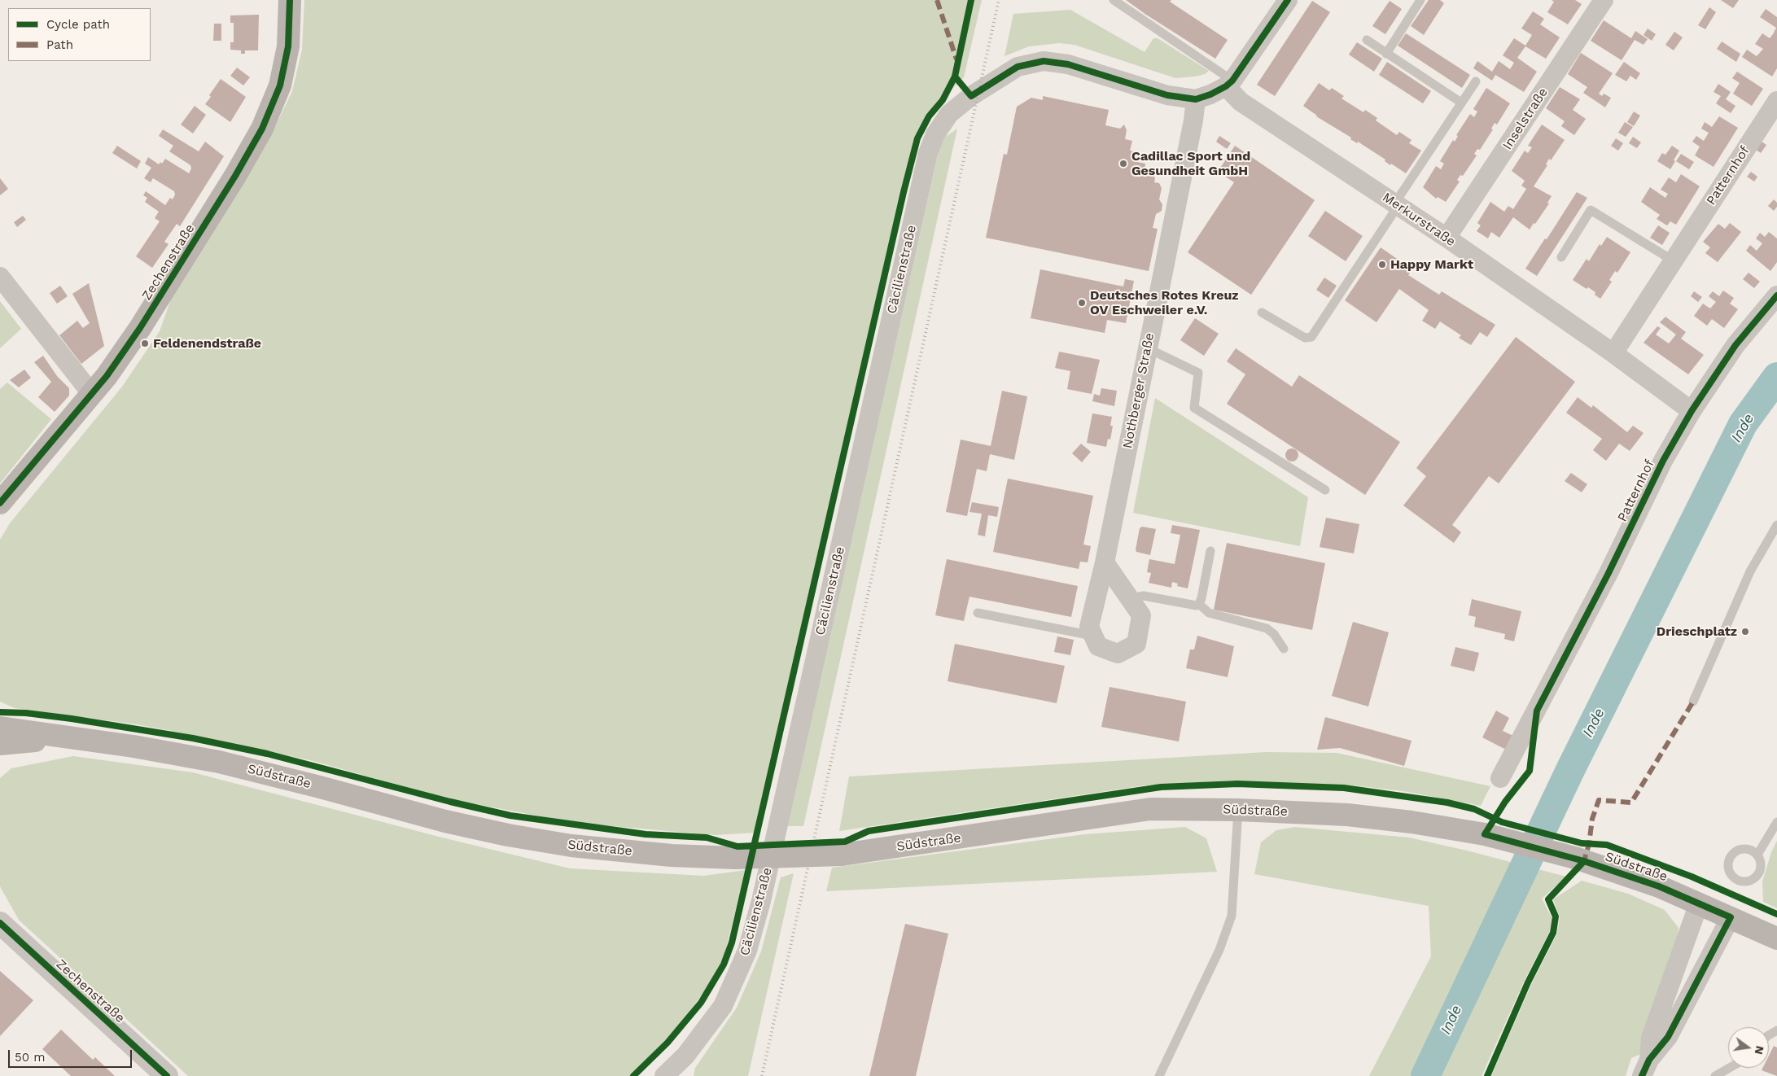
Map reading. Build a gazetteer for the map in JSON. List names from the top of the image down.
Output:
{
  "streets": {
    "main road": ["Zechenstraße", "Südstraße"],
    "street": [
      "Inselstraße",
      "Patternhof",
      "Merkurstraße",
      "Cäcilienstraße",
      "Nothberger Straße"
    ]
  },
  "crossings": [
    ["Inselstraße", "Merkurstraße"],
    ["Patternhof", "Merkurstraße"],
    ["Cäcilienstraße", "Nothberger Straße"]
  ],
  "water": ["Inde"],
  "places": [
    "Cadillac Sport und Gesundheit GmbH",
    "Happy Markt",
    "Deutsches Rotes Kreuz OV Eschweiler e.V.",
    "Feldenendstraße",
    "Drieschplatz"
  ],
  "legend": ["Cycle path", "Path"],
  "scale_bar": "50 m",
  "north": "right"
}
